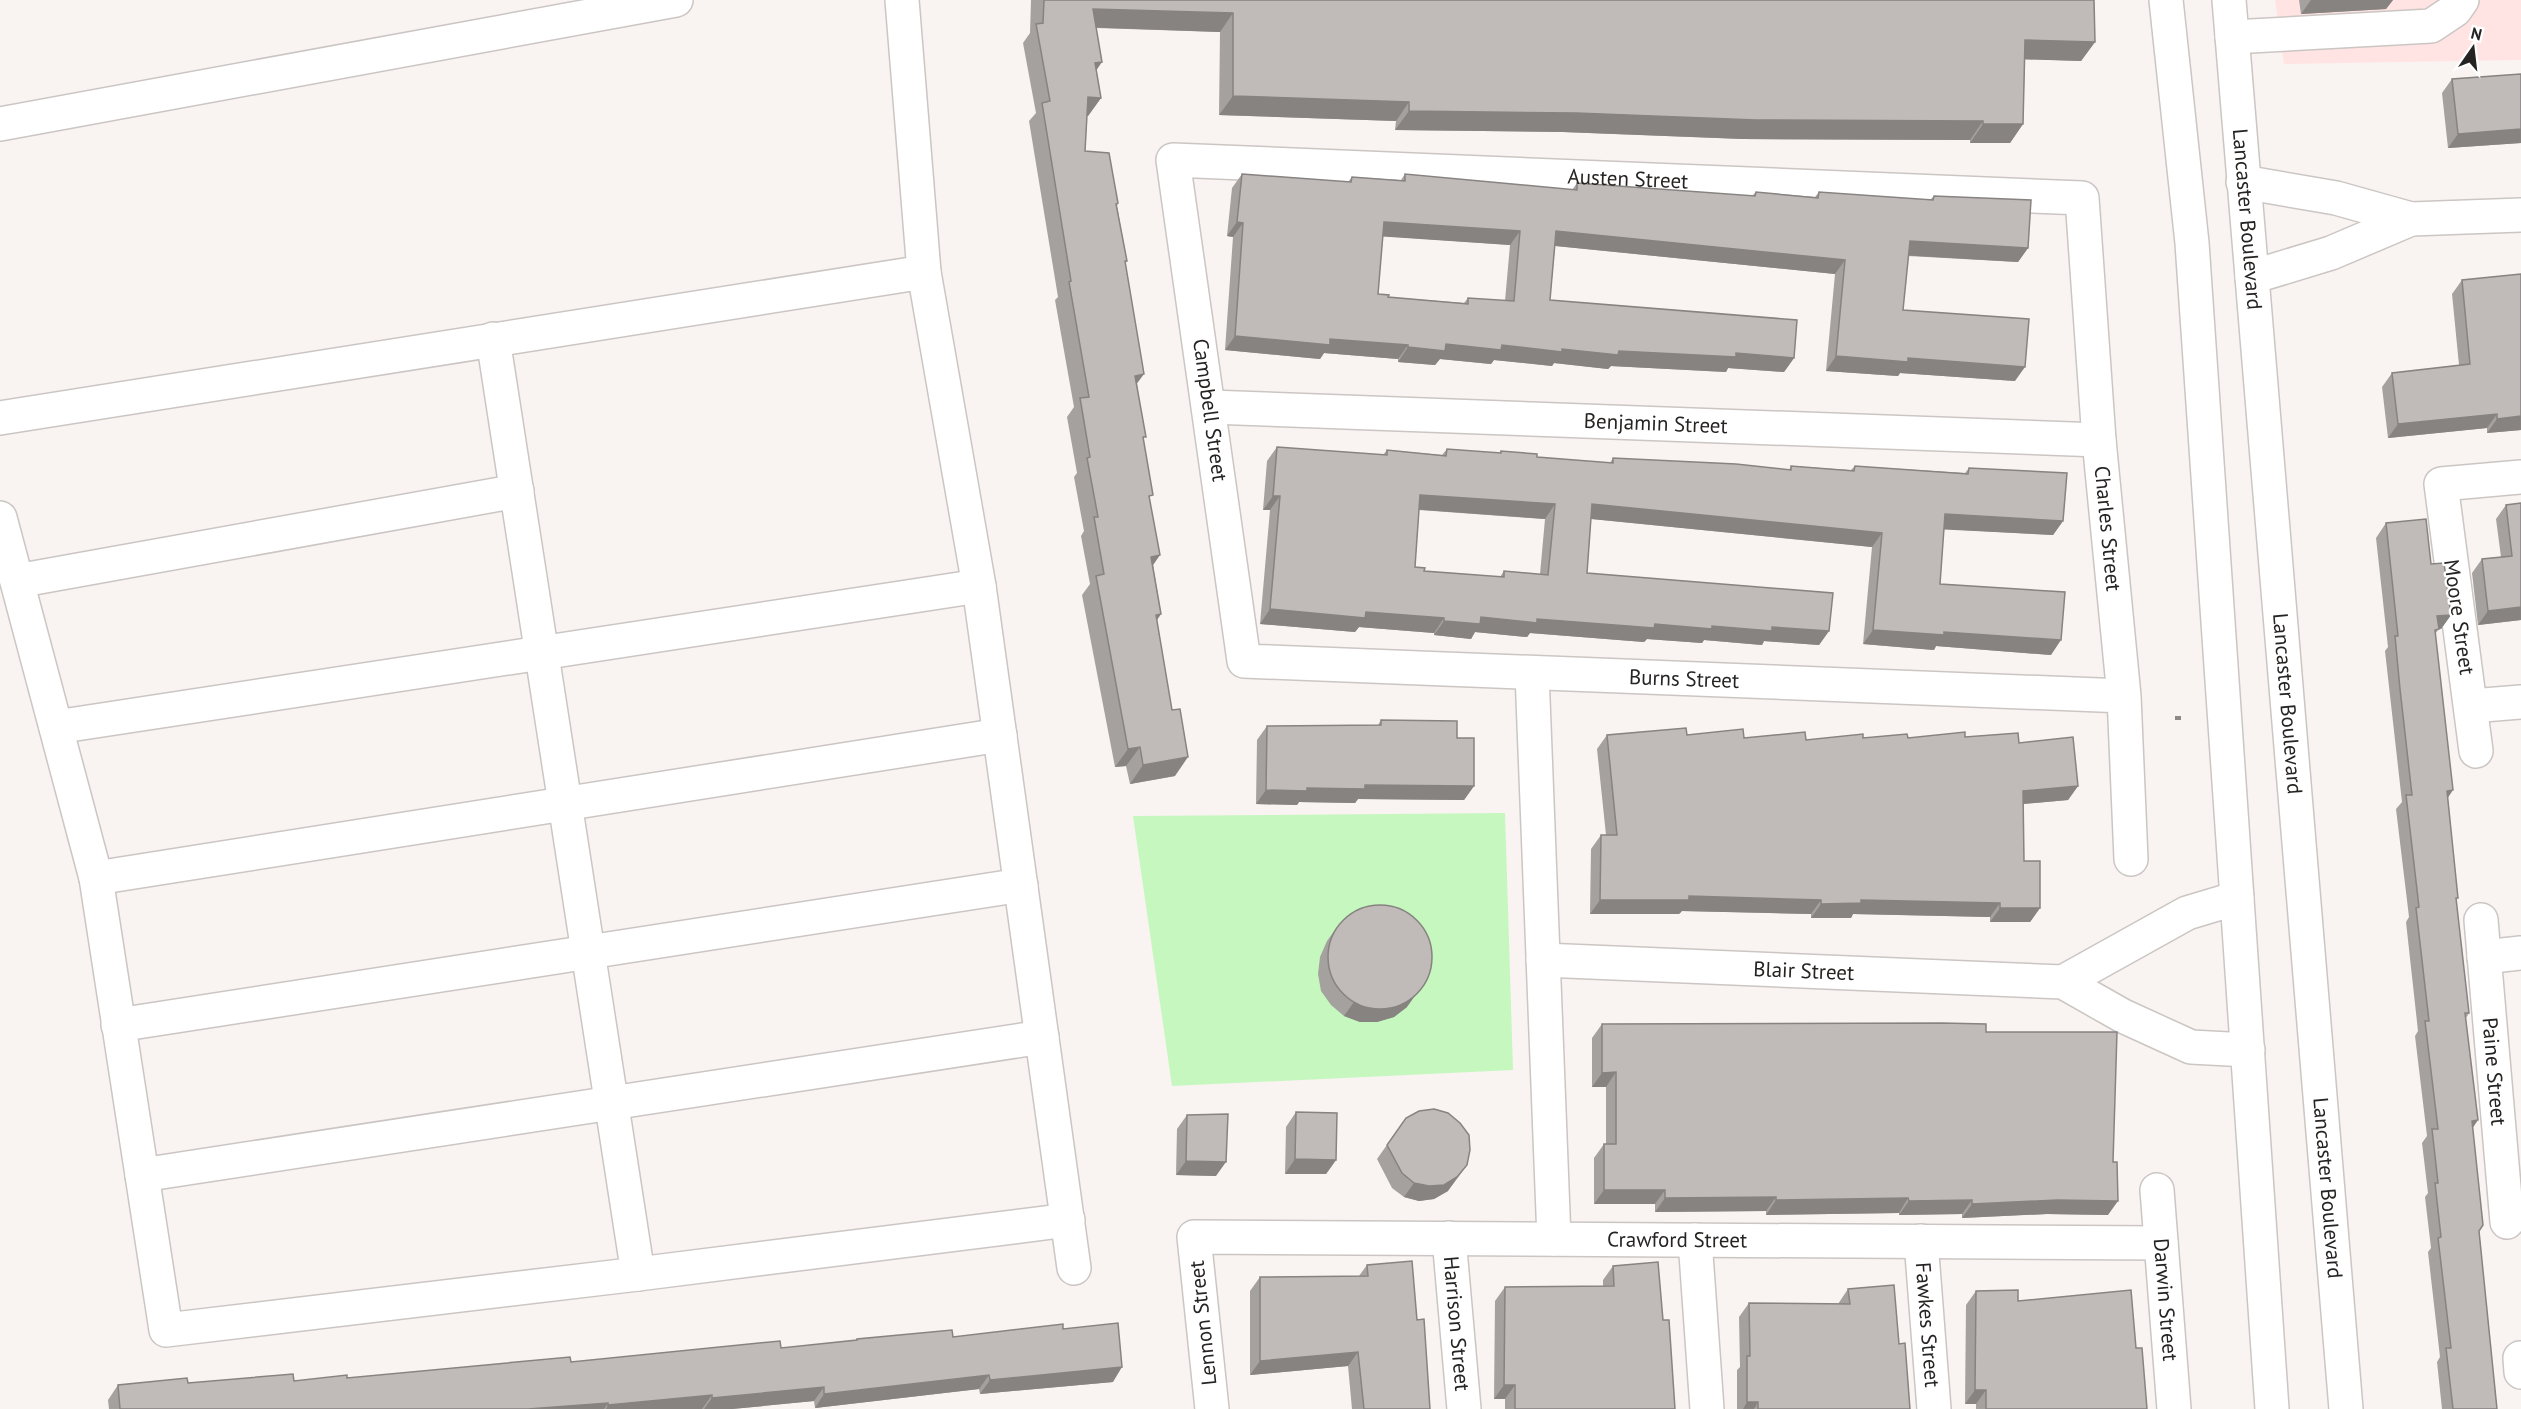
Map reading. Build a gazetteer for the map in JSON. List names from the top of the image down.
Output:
{
  "streets": {
    "street": [
      "Austen Street",
      "Lancaster Boulevard",
      "Campbell Street",
      "Benjamin Street",
      "Charles Street",
      "Moore Street",
      "Burns Street",
      "Blair Street",
      "Paine Street",
      "Crawford Street",
      "Darwin Street",
      "Lennon Street",
      "Harrison Street",
      "Fawkes Street"
    ]
  },
  "crossings": [
    ["Austen Street", "Campbell Street"],
    ["Austen Street", "Charles Street"],
    ["Campbell Street", "Benjamin Street"],
    ["Campbell Street", "Burns Street"],
    ["Benjamin Street", "Charles Street"],
    ["Charles Street", "Burns Street"],
    ["Crawford Street", "Darwin Street"],
    ["Crawford Street", "Lennon Street"],
    ["Crawford Street", "Harrison Street"],
    ["Crawford Street", "Fawkes Street"]
  ],
  "north": "top"
}
